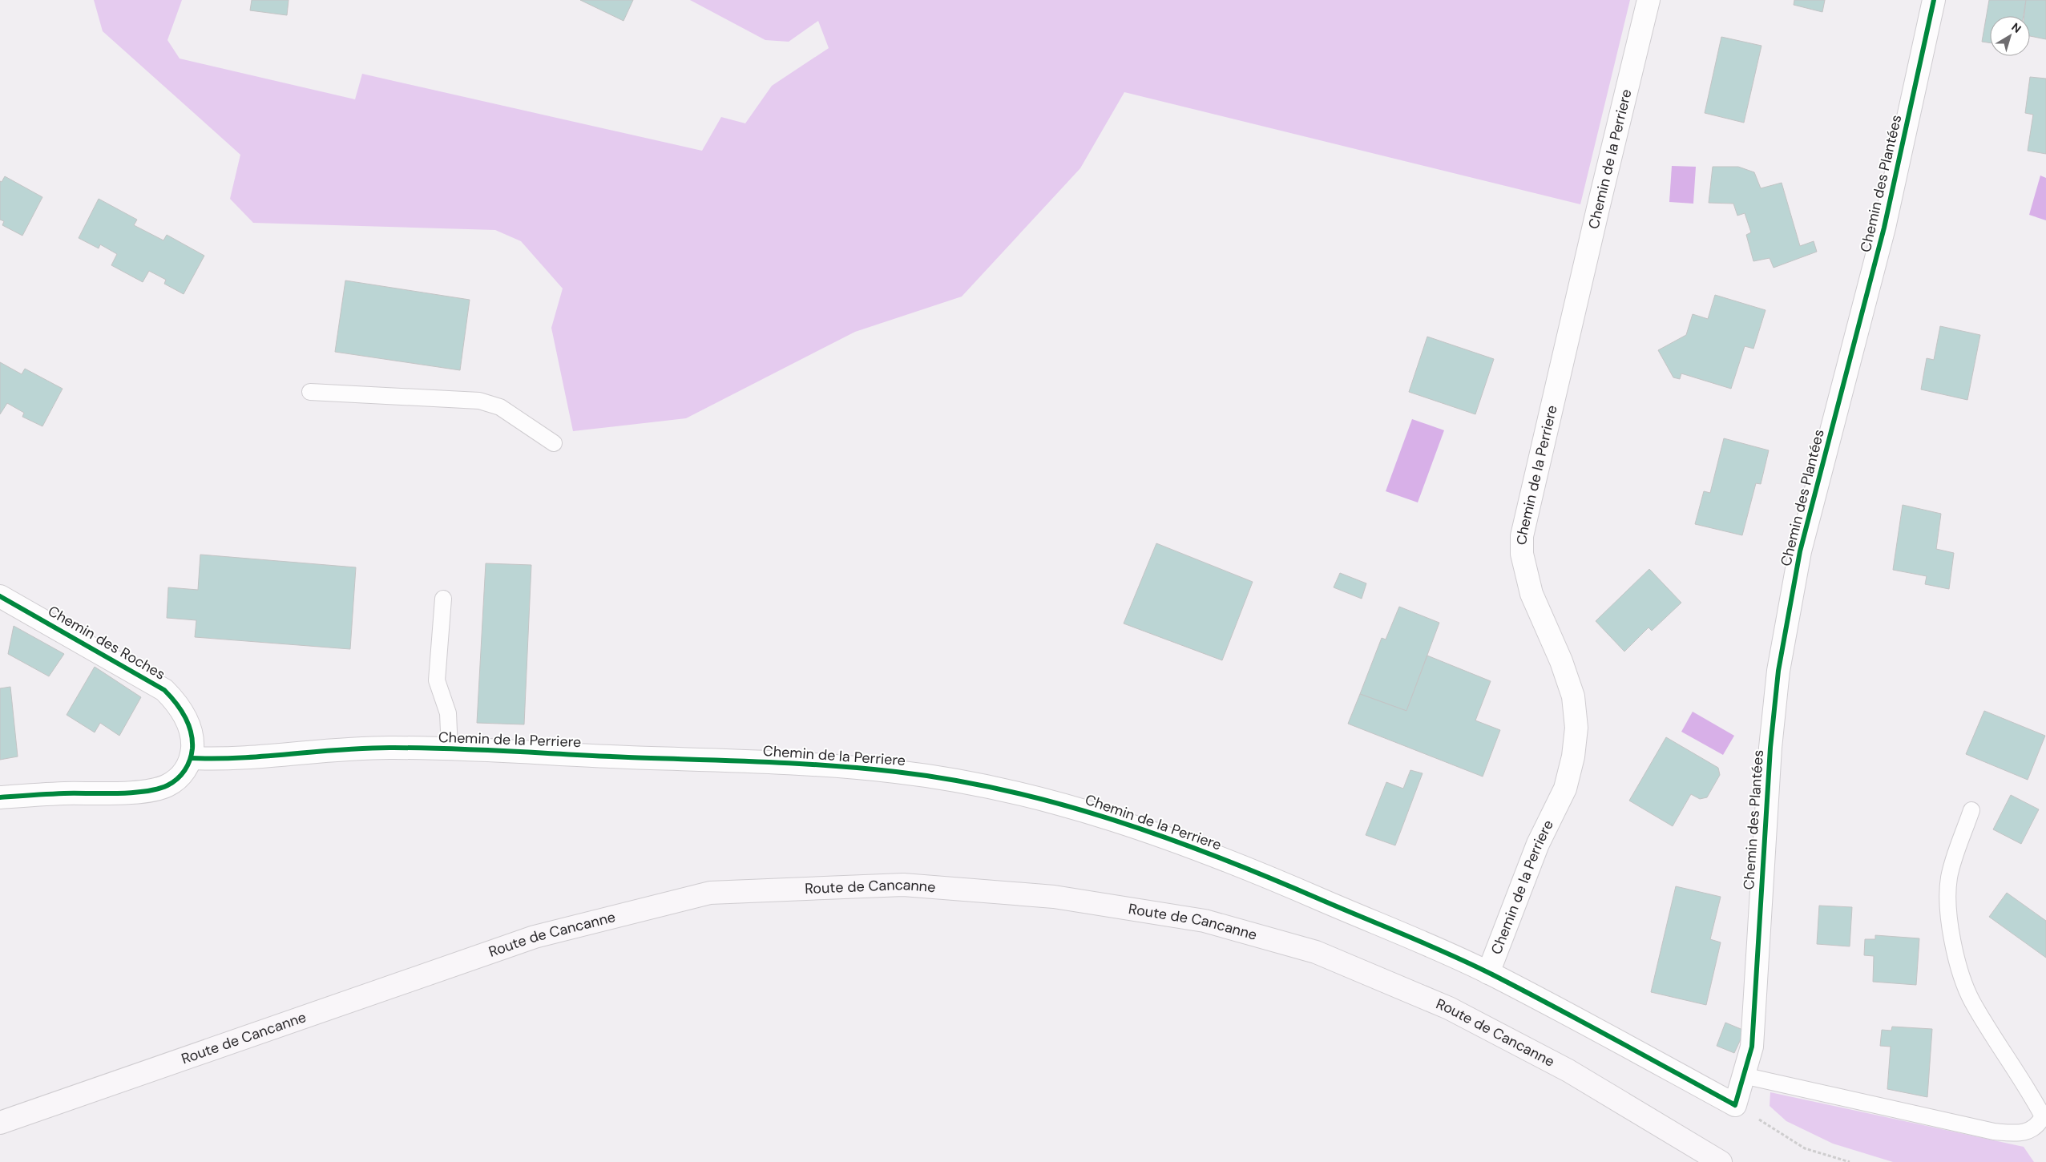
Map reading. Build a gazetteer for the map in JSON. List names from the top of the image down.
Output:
{
  "streets": {
    "main road": ["Route de Cancanne"],
    "street": ["Chemin de la Perriere", "Chemin des Plantées", "Chemin des Roches"]
  },
  "crossings": [
    ["Chemin de la Perriere", "Chemin des Roches"]
  ],
  "north": "top right"
}
